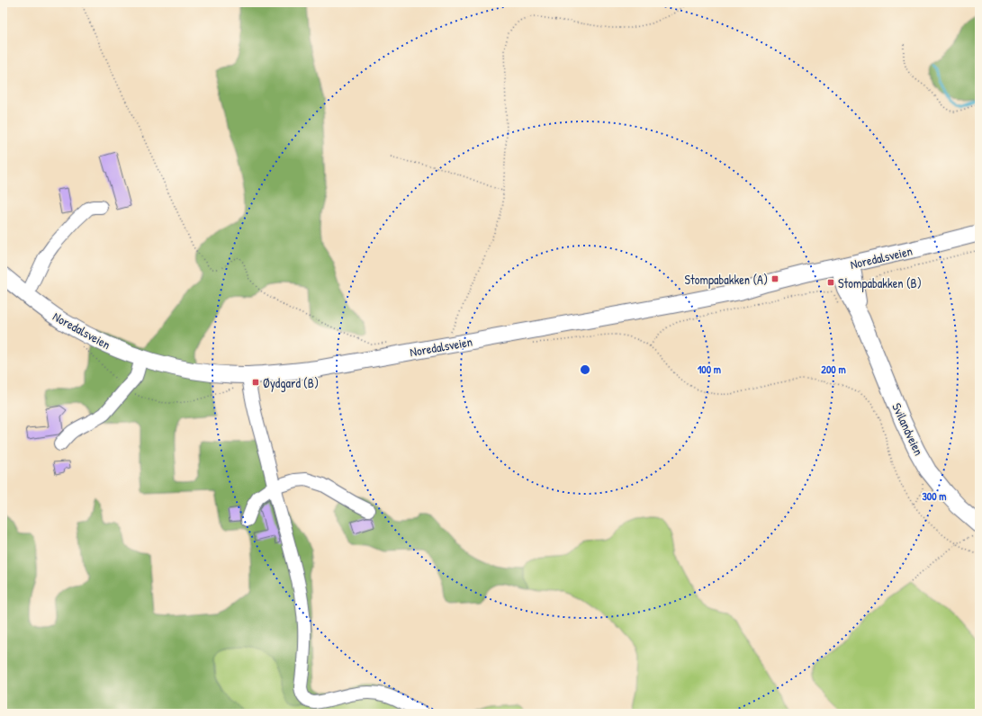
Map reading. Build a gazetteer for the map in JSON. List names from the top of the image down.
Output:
{
  "streets": {
    "main road": ["Noredalsveien", "Svilandveien"]
  },
  "crossings": [
    ["Noredalsveien", "Svilandveien"]
  ],
  "places": {
    "transit": ["Stompabakken (A)", "Stompabakken (B)", "Øydgard (B)"]
  },
  "rings": ["100 m", "200 m", "300 m"]
}
